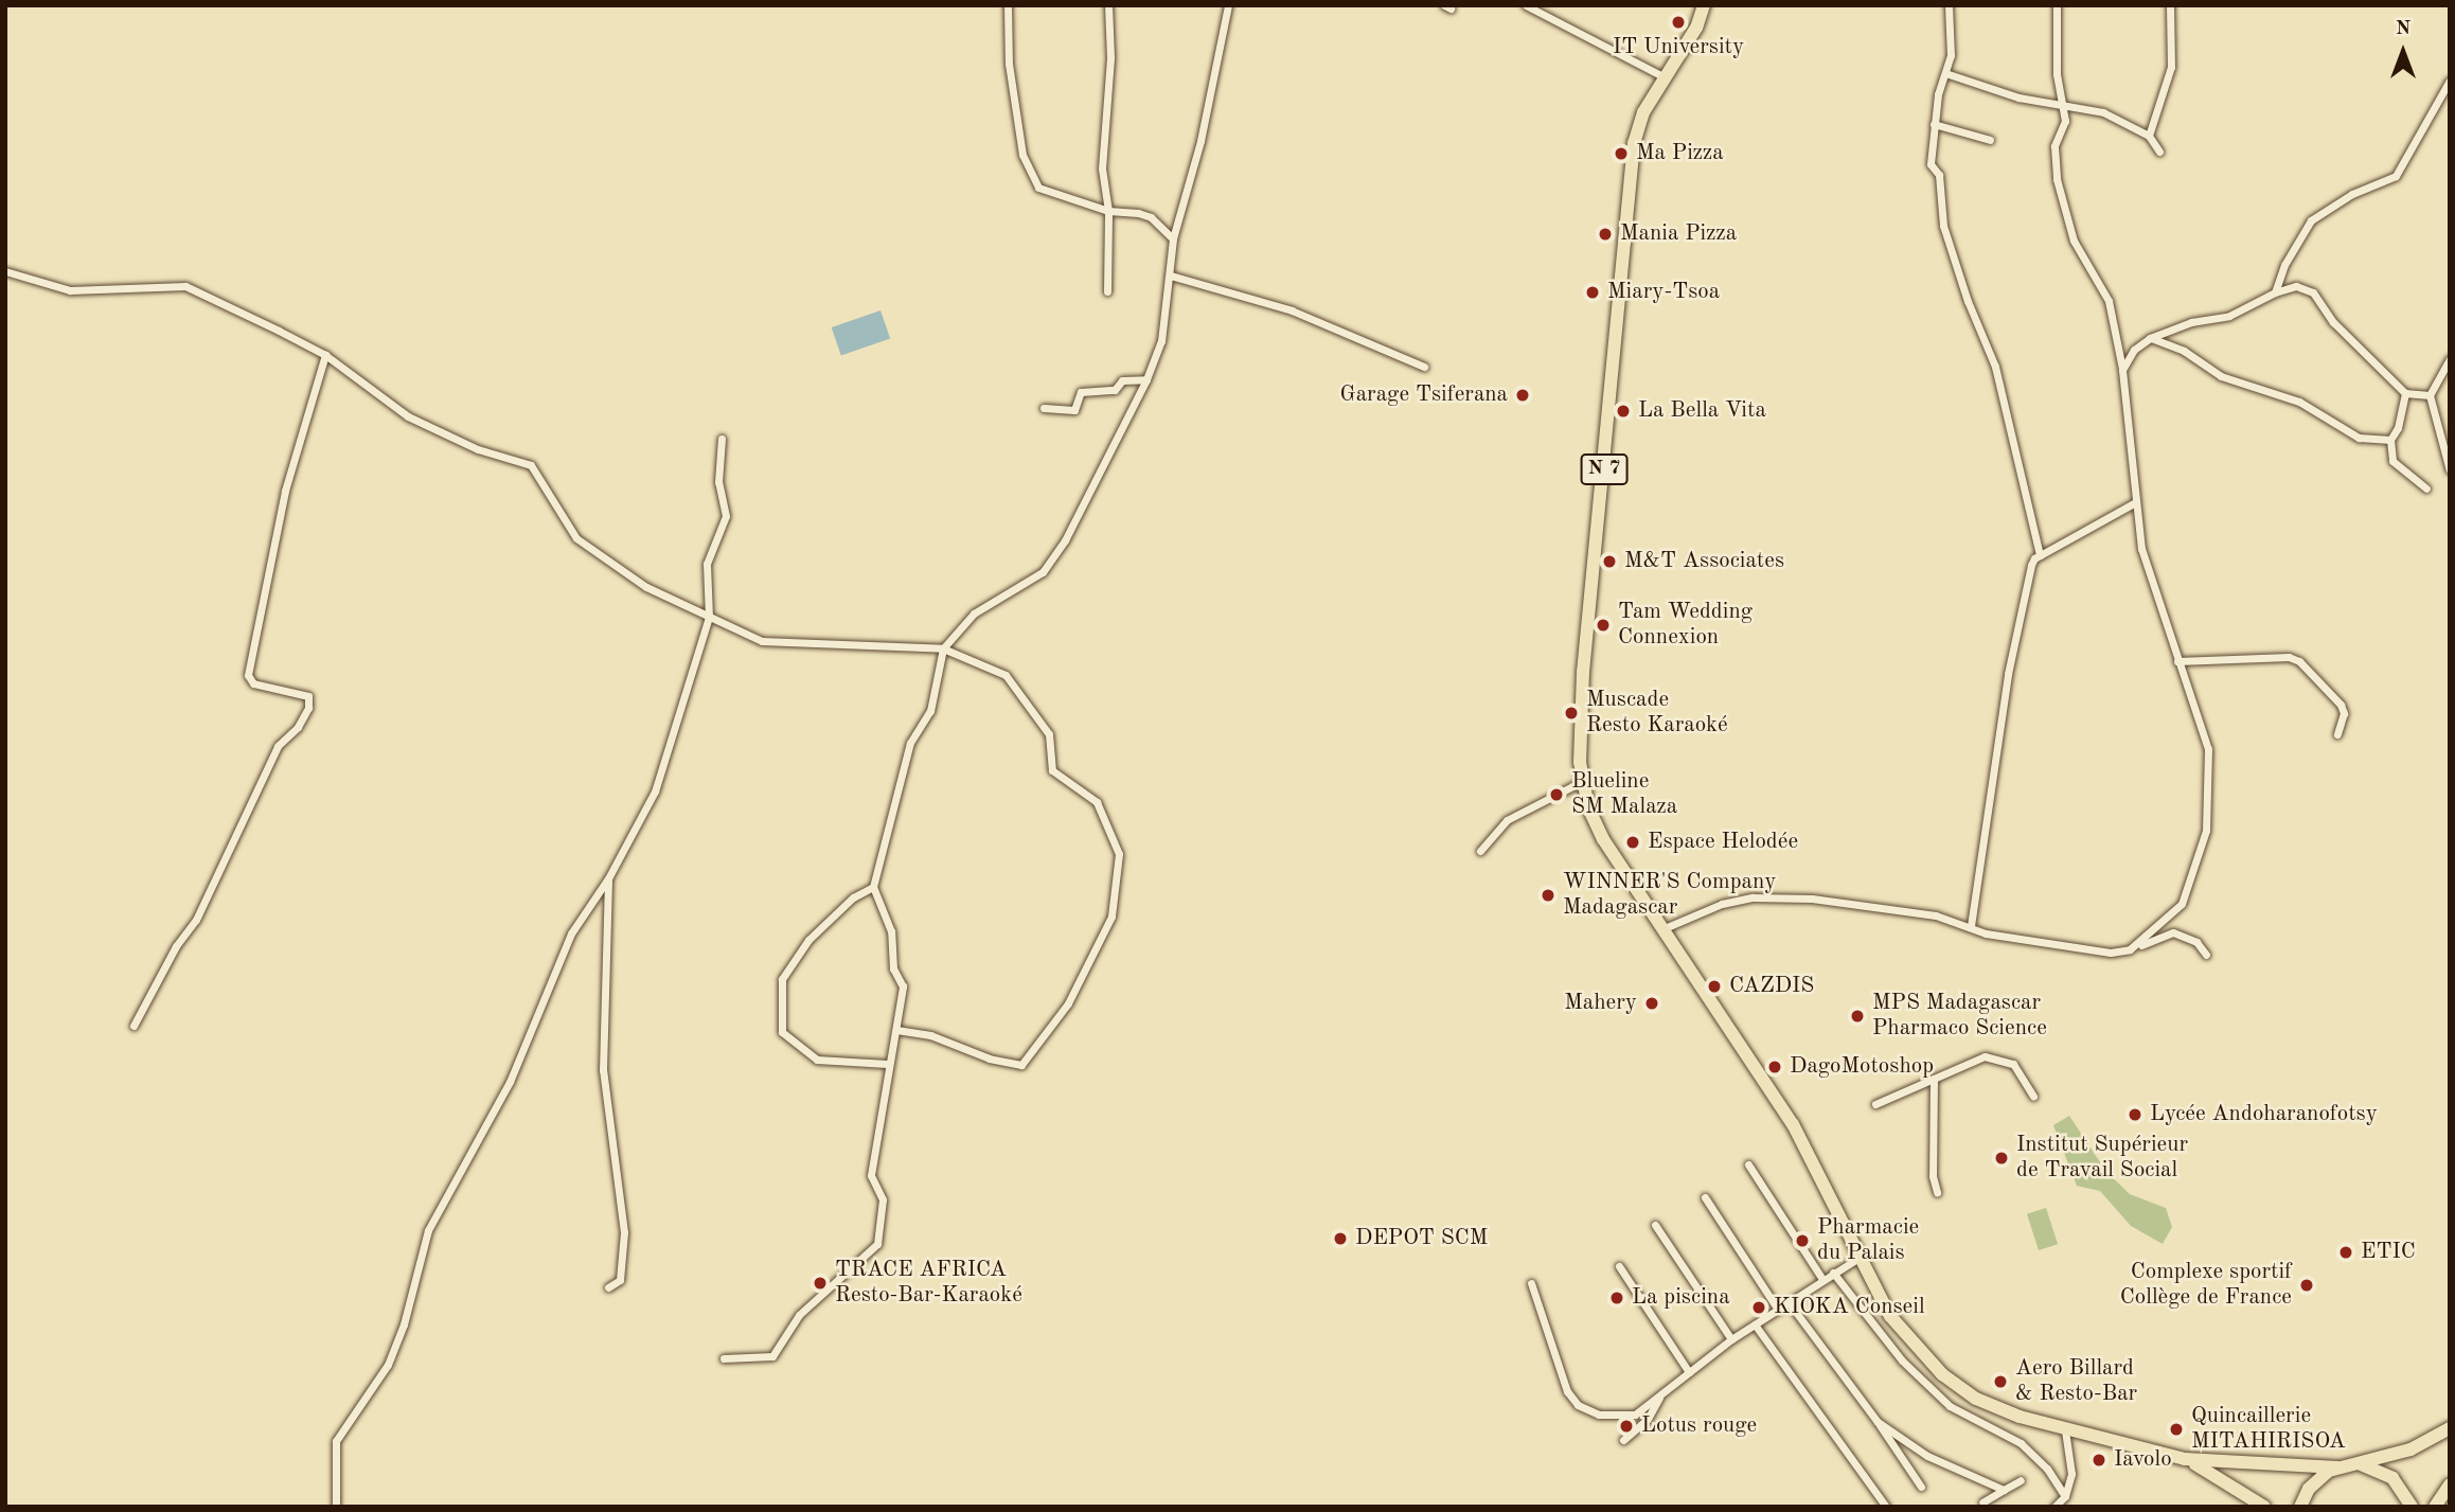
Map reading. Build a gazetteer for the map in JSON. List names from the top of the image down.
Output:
{
  "streets": {
    "main road": ["N 7"]
  },
  "places": [
    "IT University",
    "Ma Pizza",
    "Mania Pizza",
    "Miary-Tsoa",
    "Garage Tsiferana",
    "La Bella Vita",
    "M&T Associates",
    "Tam Wedding Connexion",
    "Muscade Resto Karaoké",
    "Blueline SM Malaza",
    "Espace Helodée",
    "WINNER'S Company Madagascar",
    "CAZDIS",
    "Mahery",
    "MPS Madagascar Pharmaco Science",
    "DagoMotoshop",
    "Lycée Andoharanofotsy",
    "Institut Supérieur de Travail Social",
    "DEPOT SCM",
    "Pharmacie du Palais",
    "ETIC",
    "TRACE AFRICA Resto-Bar-Karaoké",
    "Complexe sportif Collège de France",
    "La piscina",
    "KIOKA Conseil",
    "Aero Billard & Resto-Bar",
    "Lotus rouge",
    "Quincaillerie MITAHIRISOA",
    "Iavolo"
  ],
  "north": "top"
}
